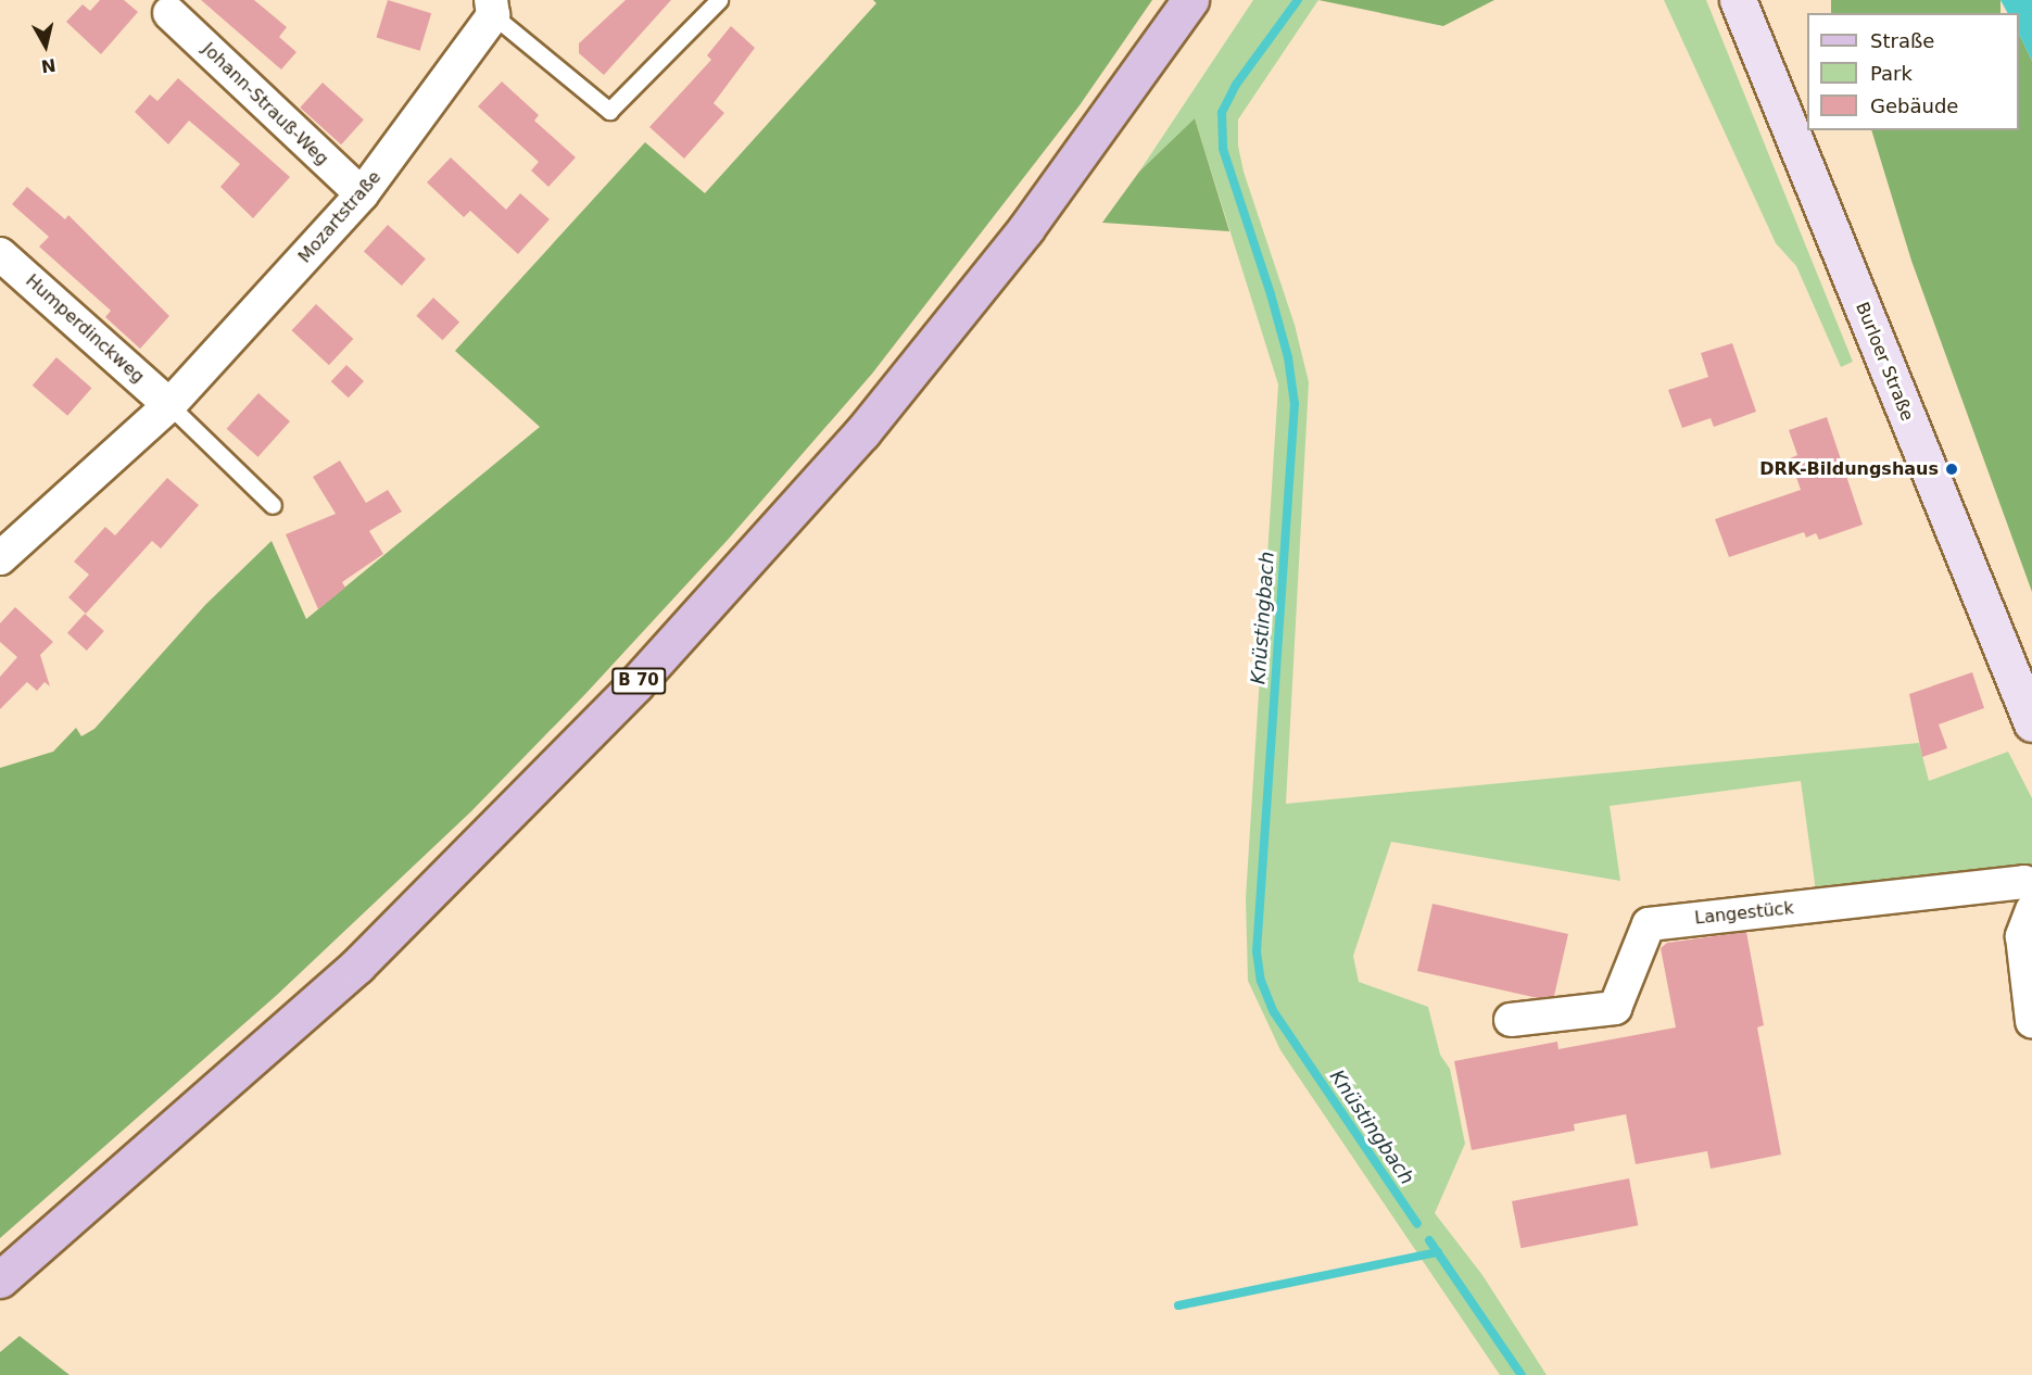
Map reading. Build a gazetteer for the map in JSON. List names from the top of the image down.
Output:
{
  "streets": {
    "main road": ["Burloer Straße", "B 70"],
    "street": [
      "Johann-Strauß-Weg",
      "Mozartstraße",
      "Humperdinckweg",
      "Langestück"
    ]
  },
  "crossings": [
    ["Johann-Strauß-Weg", "Mozartstraße"],
    ["Mozartstraße", "Humperdinckweg"]
  ],
  "water": ["Knüstingbach"],
  "places": ["DRK-Bildungshaus"],
  "legend": ["Straße", "Park", "Gebäude"],
  "north": "bottom"
}
